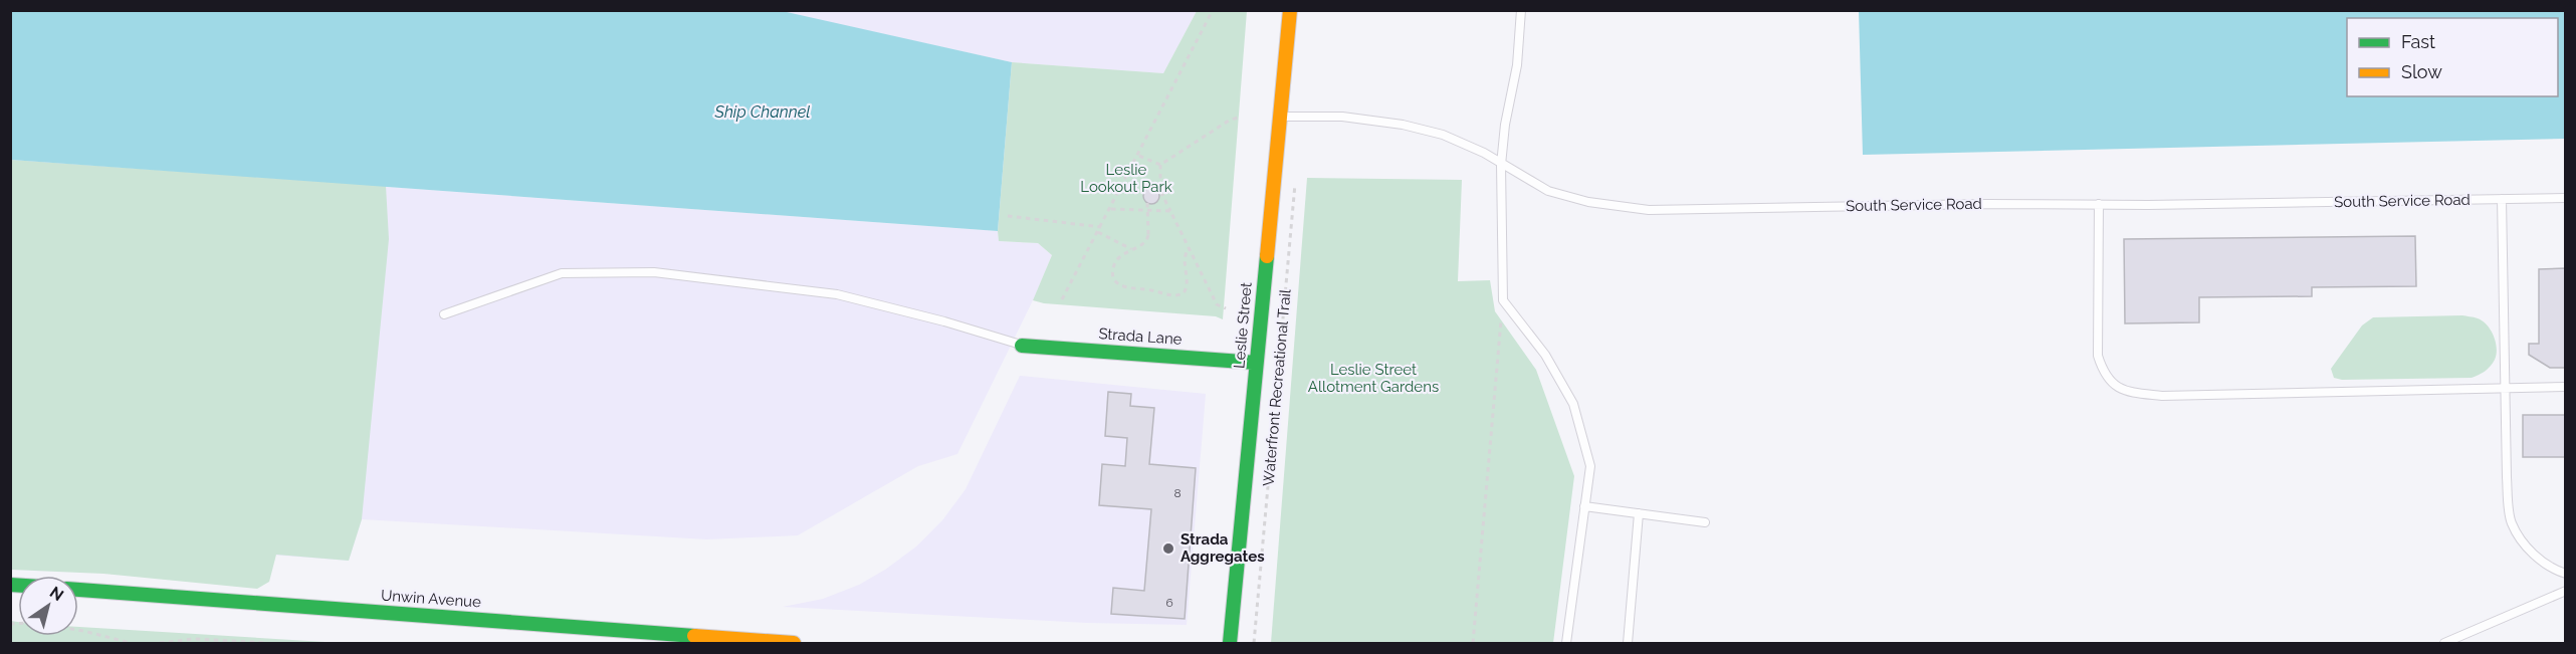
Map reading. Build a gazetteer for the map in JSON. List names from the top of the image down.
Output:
{
  "streets": {
    "street": ["Leslie Street", "Strada Lane", "Unwin Avenue"],
    "lane": ["South Service Road"],
    "path": ["Waterfront Recreational Trail"]
  },
  "crossings": [
    ["South Service Road", "Leslie Street"],
    ["Leslie Street", "Strada Lane"]
  ],
  "water": ["Ship Channel"],
  "parks": ["Leslie Lookout Park", "Leslie Street Allotment Gardens"],
  "places": ["Strada Aggregates"],
  "house_numbers": ["8", "6"],
  "legend": ["Fast", "Slow"],
  "north": "top right"
}
